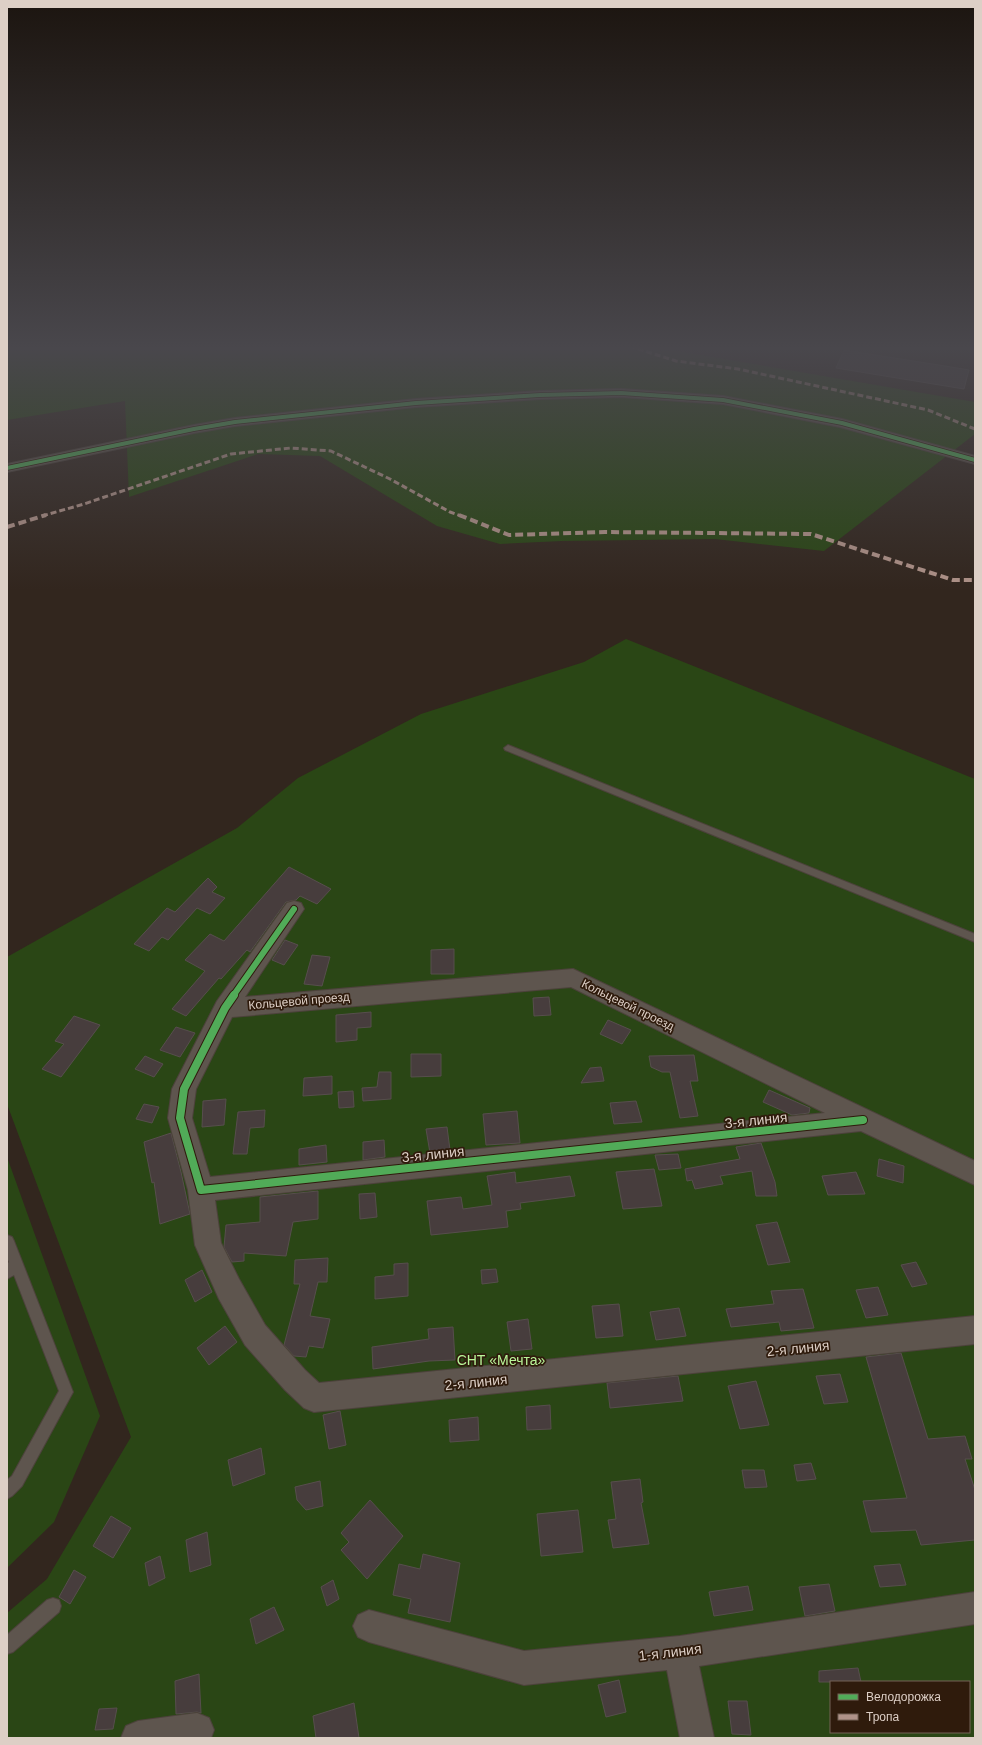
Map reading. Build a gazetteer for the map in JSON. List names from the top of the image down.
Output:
{
  "streets": {
    "street": [
      "Кольцевой проезд",
      "3-я линия",
      "2-я линия",
      "1-я линия"
    ]
  },
  "crossings": [
    ["Кольцевой проезд", "3-я линия"],
    ["3-я линия", "2-я линия"]
  ],
  "parks": ["СНТ «Мечта»"],
  "legend": ["Велодорожка", "Тропа"]
}
